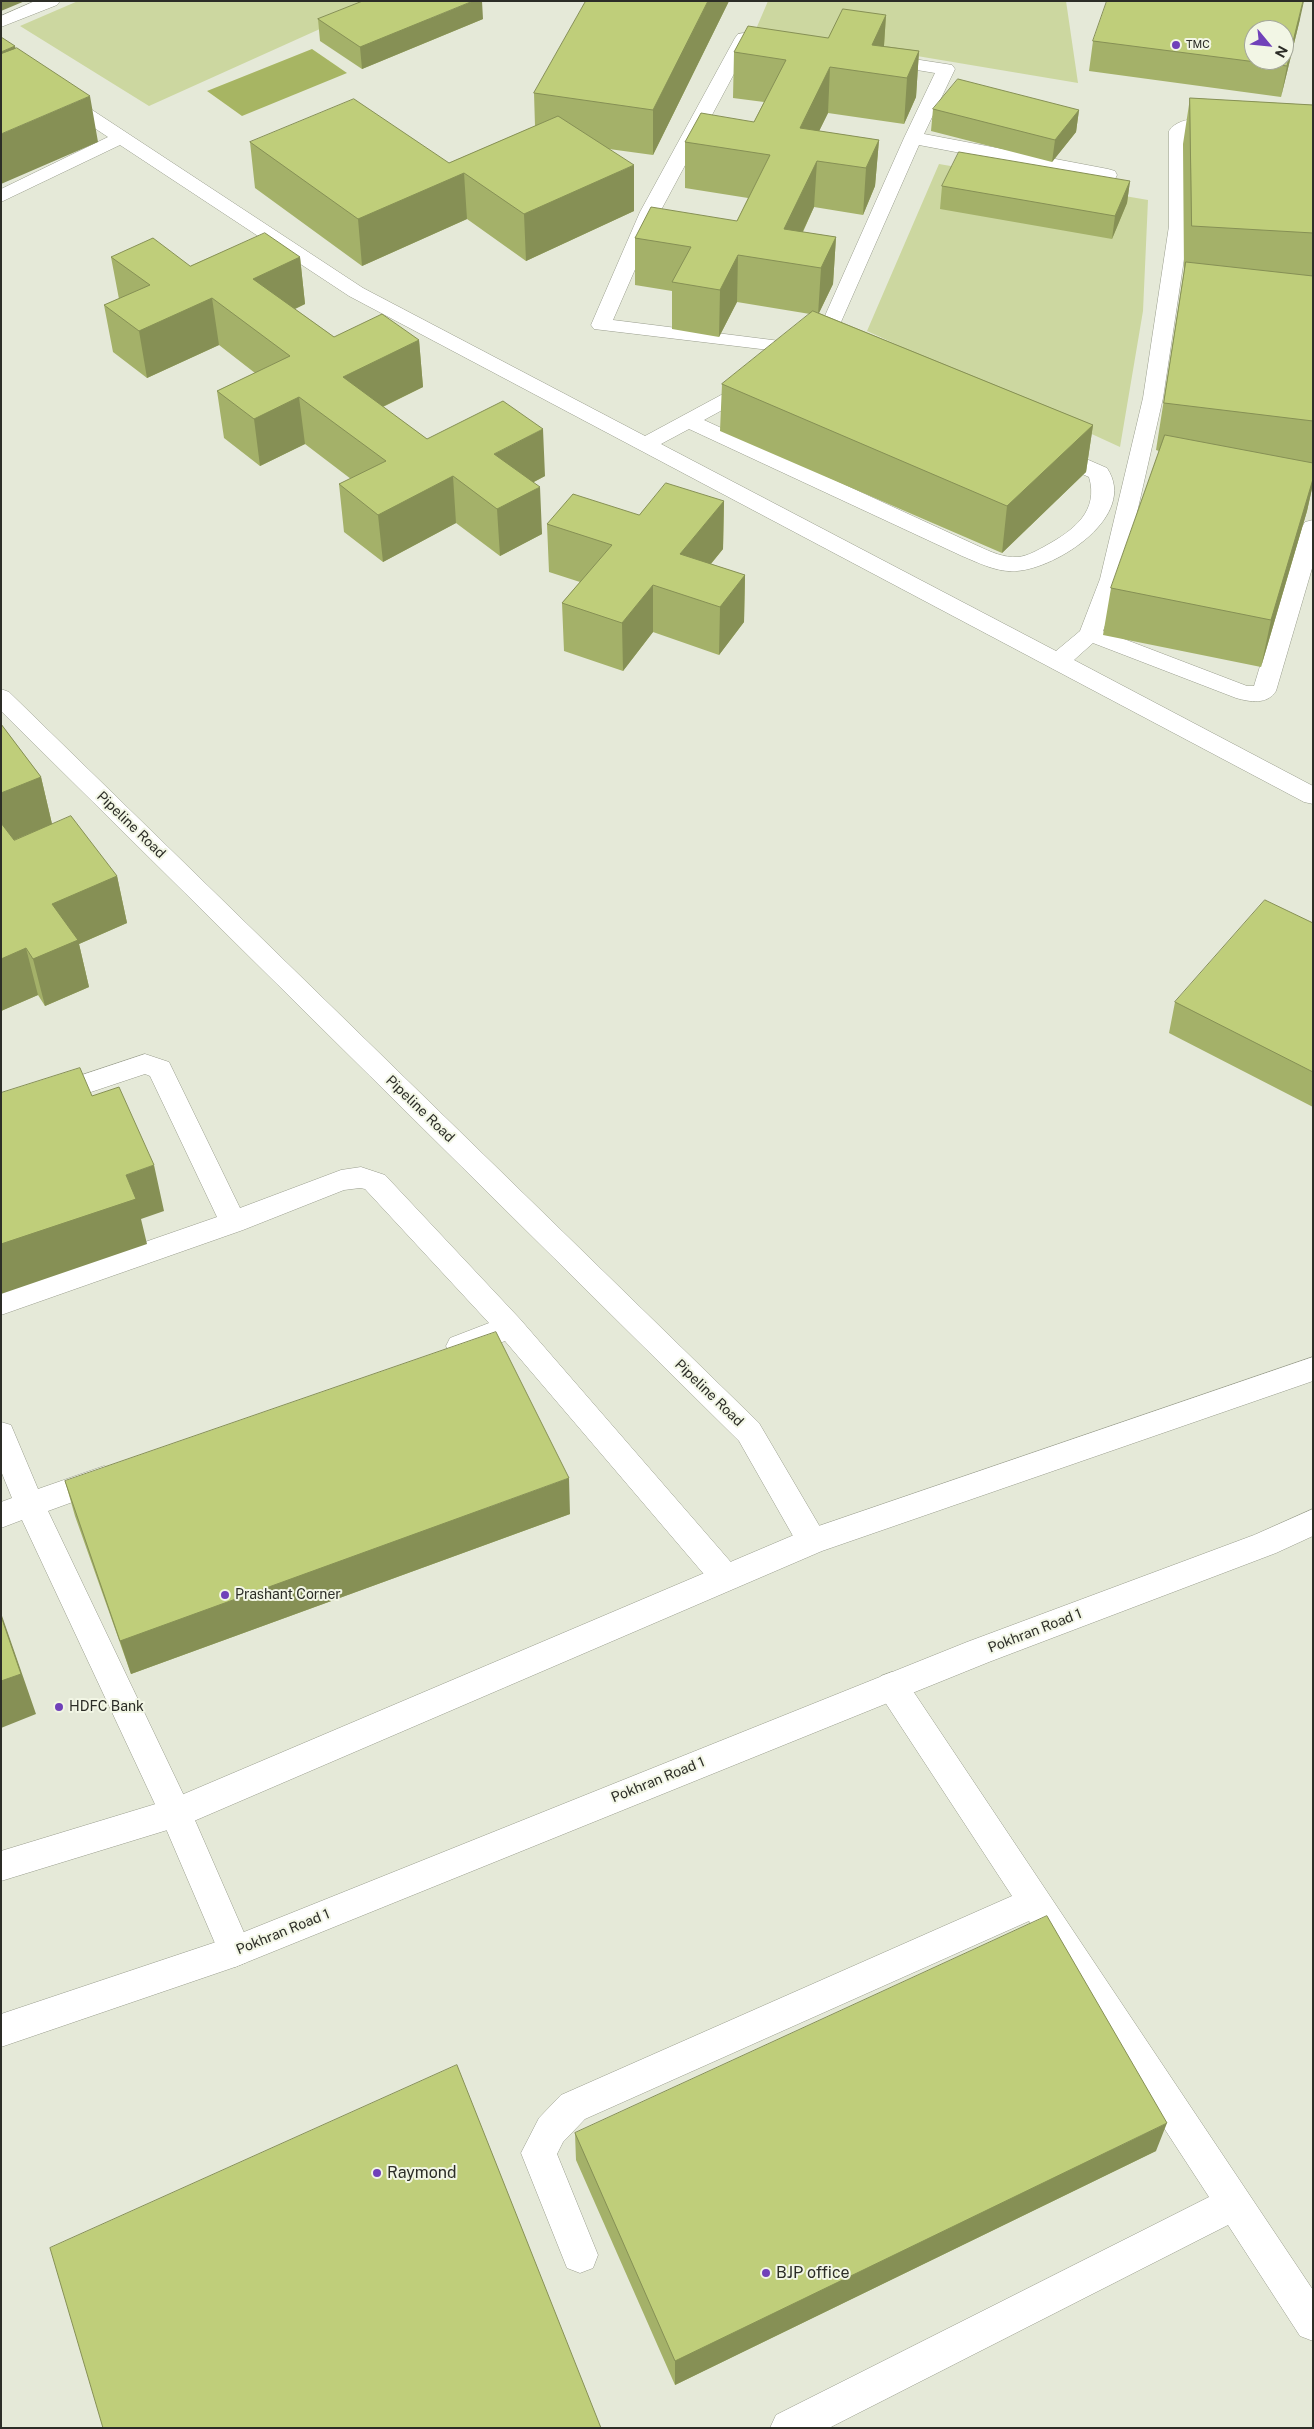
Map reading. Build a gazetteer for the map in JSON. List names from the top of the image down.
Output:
{
  "streets": {
    "street": ["Pipeline Road", "Pokhran Road 1"]
  },
  "places": [
    "TMC",
    "Prashant Corner",
    "HDFC Bank",
    "Raymond",
    "BJP office"
  ],
  "north": "bottom right"
}
